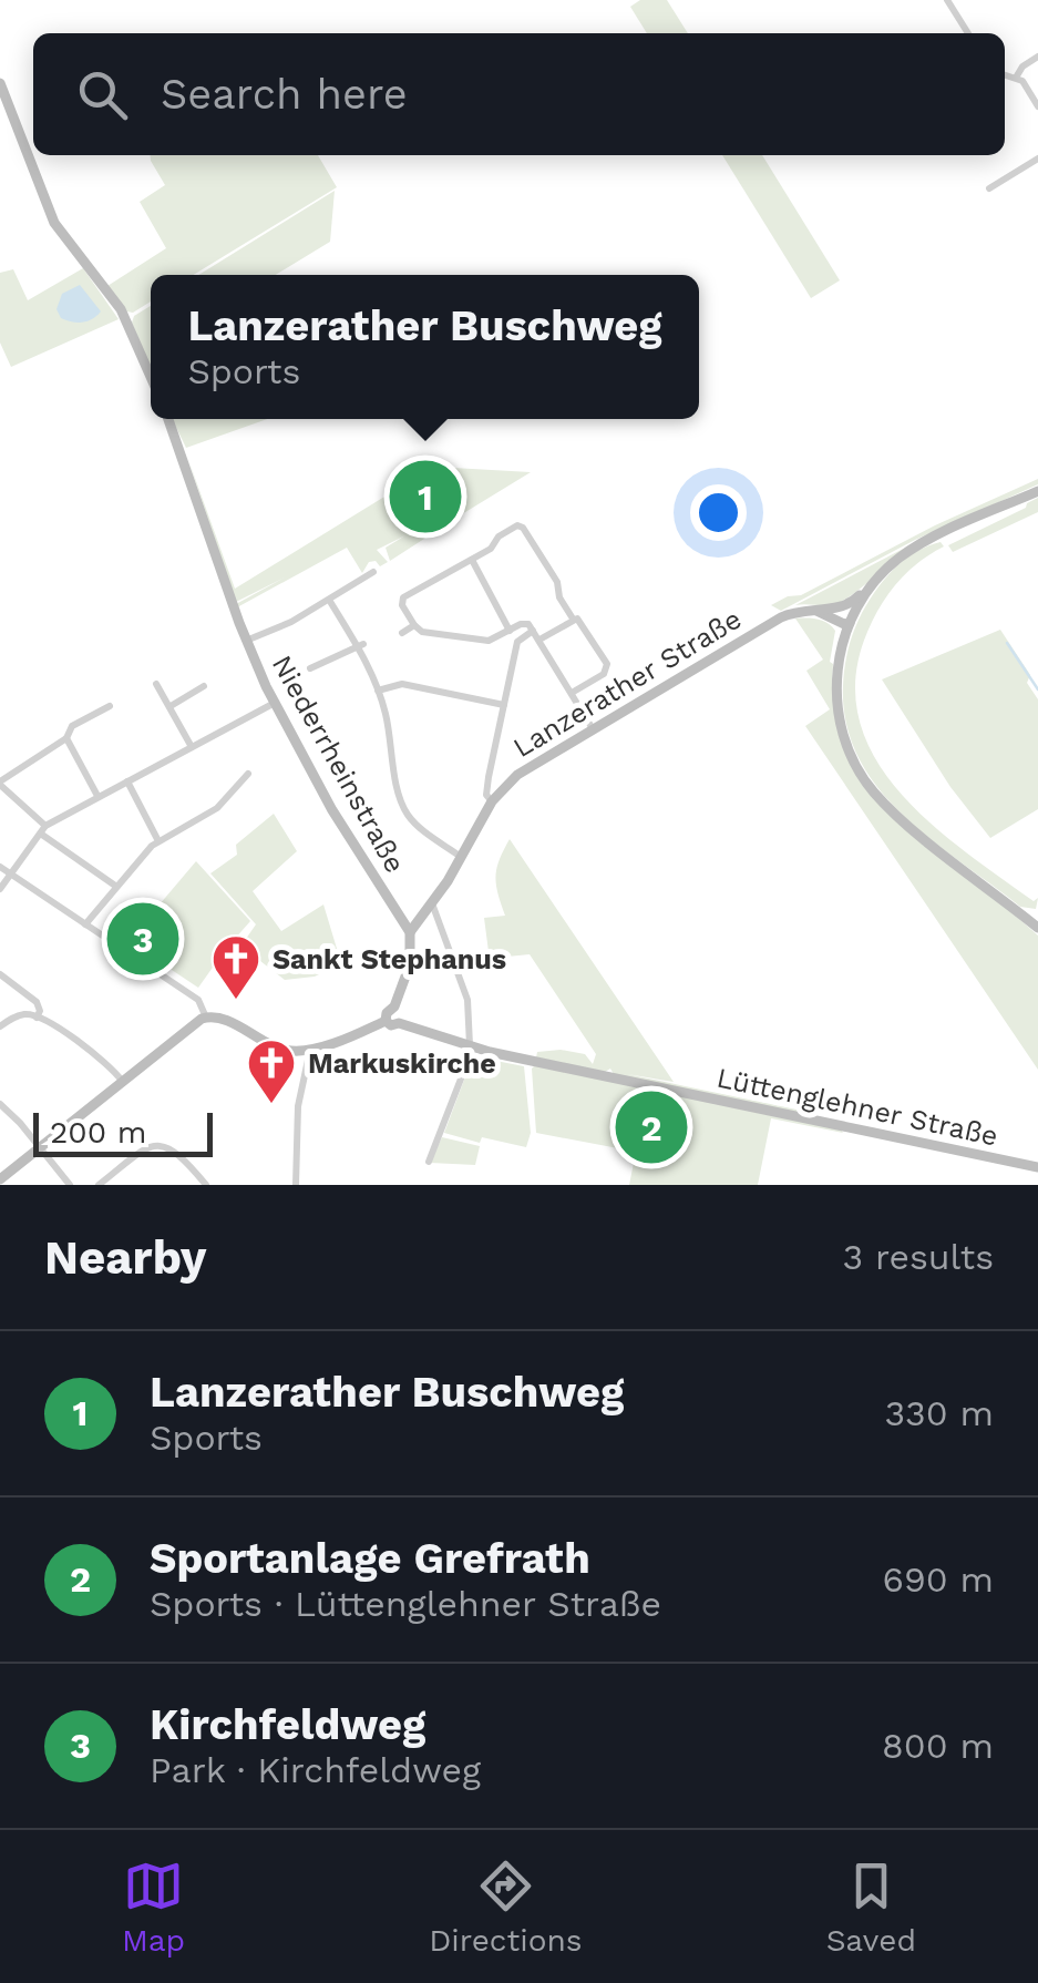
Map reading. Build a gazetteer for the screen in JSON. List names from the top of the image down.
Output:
{
  "streets": {
    "main road": ["Lanzerather Straße", "Niederrheinstraße", "Lüttenglehner Straße"]
  },
  "crossings": [
    ["Lanzerather Straße", "Niederrheinstraße"]
  ],
  "places": {
    "church": ["Sankt Stephanus", "Markuskirche"]
  },
  "scale_bar": "200 m",
  "page": {
    "search": "Search here",
    "popup": ["Lanzerather Buschweg", "Sports"],
    "pins": ["1", "3", "2"],
    "scale": "200 m",
    "heading": ["Nearby", "3 results"],
    "list": [
      {
        "mark": "1",
        "name": "Lanzerather Buschweg",
        "note": "Sports",
        "value": "330 m"
      },
      {
        "mark": "2",
        "name": "Sportanlage Grefrath",
        "note": "Sports · Lüttenglehner Straße",
        "value": "690 m"
      },
      {
        "mark": "3",
        "name": "Kirchfeldweg",
        "note": "Park · Kirchfeldweg",
        "value": "800 m"
      }
    ],
    "nav": ["Map", "Directions", "Saved"]
  }
}
